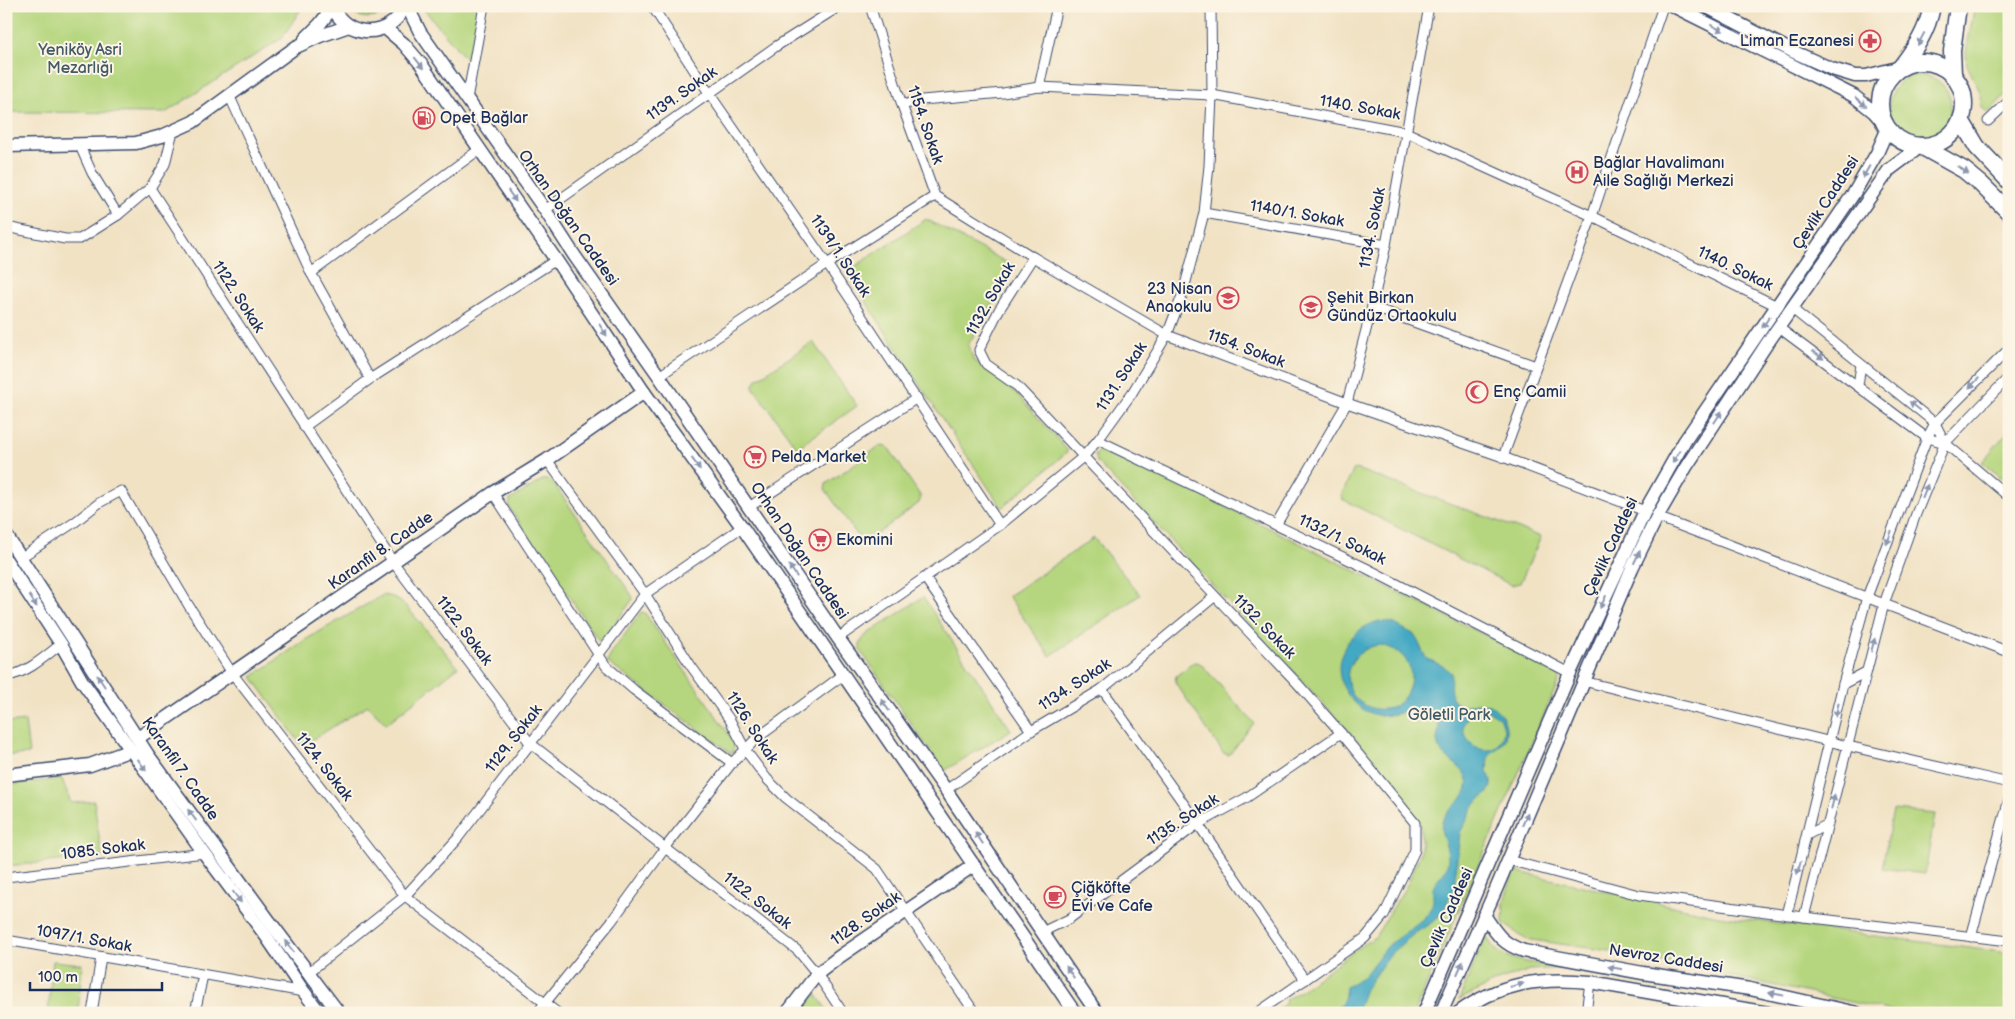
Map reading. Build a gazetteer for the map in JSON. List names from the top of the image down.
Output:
{
  "streets": {
    "main road": [
      "Çevlik Caddesi",
      "Orhan Doğan Caddesi",
      "Karanfil 8. Cadde",
      "Karanfil 7. Cadde",
      "1128. Sokak",
      "Nevroz Caddesi"
    ],
    "street": [
      "1139. Sokak",
      "1140. Sokak",
      "1154. Sokak",
      "1140/1. Sokak",
      "1134. Sokak",
      "1139/1. Sokak",
      "1122. Sokak",
      "1132. Sokak",
      "1131. Sokak",
      "1132/1. Sokak",
      "1126. Sokak",
      "1129. Sokak",
      "1124. Sokak",
      "1135. Sokak",
      "1085. Sokak",
      "1097/1. Sokak"
    ]
  },
  "crossings": [
    ["1139. Sokak", "Orhan Doğan Caddesi"],
    ["1139. Sokak", "1139/1. Sokak"],
    ["1140. Sokak", "1154. Sokak"],
    ["1140. Sokak", "Çevlik Caddesi"],
    ["1140. Sokak", "1134. Sokak"],
    ["1140. Sokak", "1131. Sokak"],
    ["1154. Sokak", "Çevlik Caddesi"],
    ["1154. Sokak", "1134. Sokak"],
    ["1154. Sokak", "1132. Sokak"],
    ["1154. Sokak", "1131. Sokak"],
    ["Çevlik Caddesi", "1132/1. Sokak"],
    ["Çevlik Caddesi", "Nevroz Caddesi"],
    ["1140/1. Sokak", "1134. Sokak"],
    ["1140/1. Sokak", "1131. Sokak"],
    ["Orhan Doğan Caddesi", "1134. Sokak"],
    ["Orhan Doğan Caddesi", "1131. Sokak"],
    ["Orhan Doğan Caddesi", "1135. Sokak"],
    ["1134. Sokak", "1132. Sokak"],
    ["1134. Sokak", "1132/1. Sokak"],
    ["1139/1. Sokak", "1131. Sokak"],
    ["1122. Sokak", "Karanfil 8. Cadde"],
    ["1122. Sokak", "1129. Sokak"],
    ["1122. Sokak", "1128. Sokak"],
    ["1132. Sokak", "1131. Sokak"],
    ["1132. Sokak", "1135. Sokak"],
    ["1131. Sokak", "1132/1. Sokak"],
    ["Karanfil 8. Cadde", "1126. Sokak"],
    ["Karanfil 8. Cadde", "1124. Sokak"],
    ["Karanfil 8. Cadde", "Karanfil 7. Cadde"],
    ["1126. Sokak", "1129. Sokak"],
    ["1126. Sokak", "1128. Sokak"],
    ["1129. Sokak", "1124. Sokak"],
    ["1129. Sokak", "Karanfil 7. Cadde"],
    ["1124. Sokak", "Karanfil 7. Cadde"],
    ["Karanfil 7. Cadde", "1085. Sokak"],
    ["Karanfil 7. Cadde", "1097/1. Sokak"]
  ],
  "parks": ["Yeniköy Asri Mezarlığı", "Göletli Park"],
  "places": {
    "pharmacy": ["Liman Eczanesi"],
    "fuel station": ["Opet Bağlar"],
    "hospital": ["Bağlar Havalimanı Aile Sağlığı Merkezi"],
    "school or university": ["23 Nisan Anaokulu", "Şehit Birkan Gündüz Ortaokulu"],
    "mosque": ["Enç Camii"],
    "supermarket": ["Pelda Market", "Ekomini"],
    "cafe": ["Çiğköfte Evi ve Cafe"]
  },
  "scale_bar": "100 m"
}
